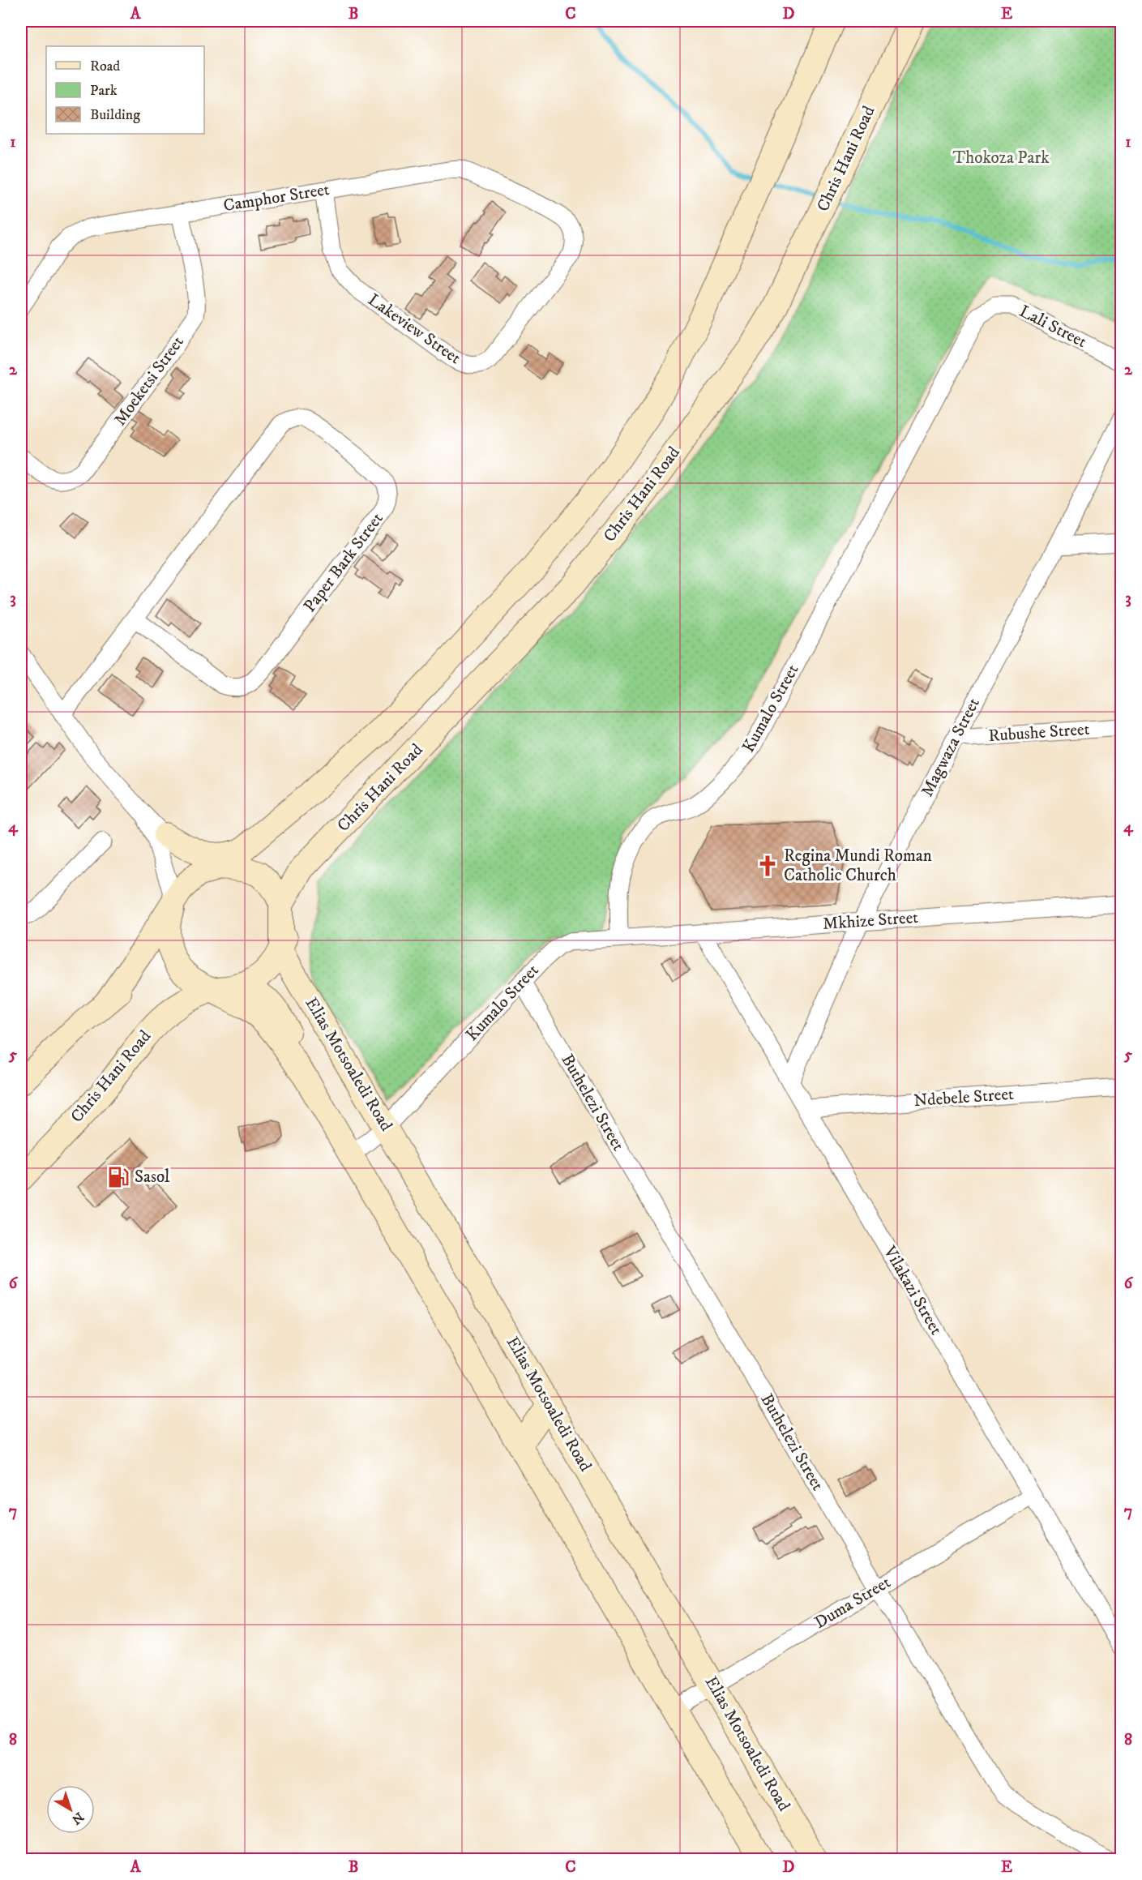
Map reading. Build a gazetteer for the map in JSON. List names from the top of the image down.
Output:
{
  "streets": {
    "main road": ["Chris Hani Road", "Elias Motsoaledi Road"],
    "street": [
      "Camphor Street",
      "Lali Street",
      "Lakeview Street",
      "Moeketsi Street",
      "Paper Bark Street",
      "Kumalo Street",
      "Rubushe Street",
      "Magwaza Street",
      "Mkhize Street",
      "Ndebele Street",
      "Buthelezi Street",
      "Vilakazi Street",
      "Duma Street"
    ]
  },
  "crossings": [
    ["Chris Hani Road", "Elias Motsoaledi Road"],
    ["Camphor Street", "Lakeview Street"],
    ["Camphor Street", "Moeketsi Street"],
    ["Lali Street", "Kumalo Street"],
    ["Kumalo Street", "Mkhize Street"],
    ["Kumalo Street", "Elias Motsoaledi Road"],
    ["Kumalo Street", "Buthelezi Street"],
    ["Rubushe Street", "Magwaza Street"],
    ["Magwaza Street", "Mkhize Street"],
    ["Magwaza Street", "Vilakazi Street"],
    ["Mkhize Street", "Vilakazi Street"],
    ["Elias Motsoaledi Road", "Duma Street"],
    ["Ndebele Street", "Vilakazi Street"],
    ["Buthelezi Street", "Duma Street"],
    ["Vilakazi Street", "Duma Street"]
  ],
  "parks": ["Thokoza Park"],
  "places": {
    "church": ["Regina Mundi Roman Catholic Church"],
    "fuel station": ["Sasol"]
  },
  "legend": ["Road", "Park", "Building"],
  "north": "bottom right",
  "grid": {
    "columns": [
      "A",
      "B",
      "C",
      "D",
      "E"
    ],
    "rows": [
      "1",
      "2",
      "3",
      "4",
      "5",
      "6",
      "7",
      "8"
    ]
  }
}
